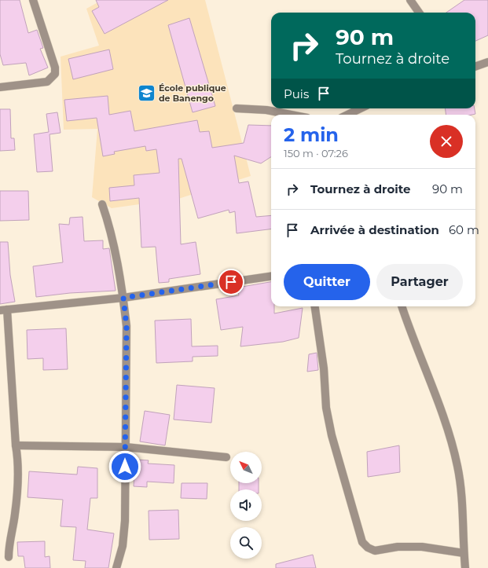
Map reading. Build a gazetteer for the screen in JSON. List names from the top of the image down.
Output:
{
  "places": {
    "school or university": ["École publique de Banengo"]
  },
  "north": "top left",
  "page": {
    "turn": ["90 m", "Tournez à droite"],
    "then": "Puis",
    "heading": ["2 min", "150 m · 07:26"],
    "list": [
      {
        "name": "Tournez à droite",
        "value": "90 m"
      },
      {
        "name": "Arrivée à destination",
        "value": "60 m"
      }
    ],
    "buttons": ["Quitter", "Partager"]
  }
}
